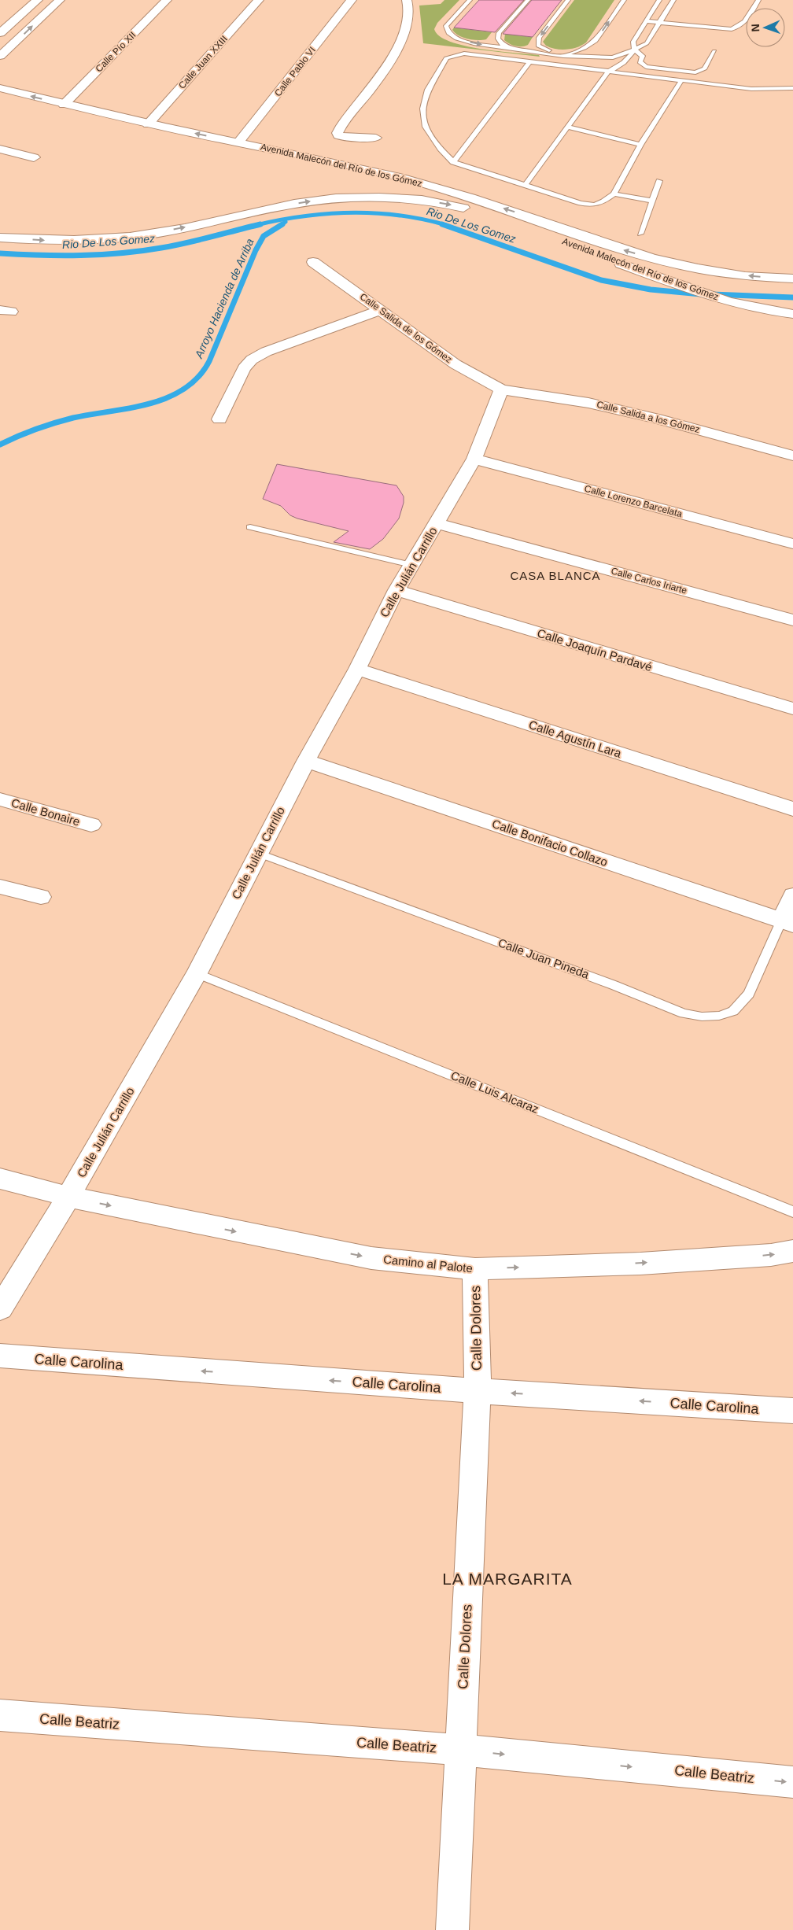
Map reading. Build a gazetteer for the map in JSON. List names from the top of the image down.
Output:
{
  "streets": {
    "street": [
      "Calle Pío XII",
      "Calle Juan XXIII",
      "Calle Pablo VI",
      "Avenida Malecón del Río de los Gómez",
      "Calle Salida de los Gómez",
      "Calle Salida a los Gómez",
      "Calle Lorenzo Barcelata",
      "Calle Julián Carrillo",
      "Calle Carlos Iriarte",
      "Calle Joaquín Pardavé",
      "Calle Agustín Lara",
      "Calle Bonaire",
      "Calle Bonifacio Collazo",
      "Camino al Palote",
      "Calle Dolores",
      "Calle Carolina",
      "Calle Beatriz"
    ],
    "lane": ["Calle Juan Pineda", "Calle Luis Alcaraz"]
  },
  "crossings": [
    ["Calle Pío XII", "Avenida Malecón del Río de los Gómez"],
    ["Calle Juan XXIII", "Avenida Malecón del Río de los Gómez"],
    ["Calle Pablo VI", "Avenida Malecón del Río de los Gómez"],
    ["Calle Salida de los Gómez", "Calle Salida a los Gómez"],
    ["Calle Salida de los Gómez", "Calle Julián Carrillo"],
    ["Calle Salida a los Gómez", "Calle Julián Carrillo"],
    ["Calle Lorenzo Barcelata", "Calle Julián Carrillo"],
    ["Calle Julián Carrillo", "Calle Carlos Iriarte"],
    ["Calle Julián Carrillo", "Calle Joaquín Pardavé"],
    ["Calle Julián Carrillo", "Calle Agustín Lara"],
    ["Calle Julián Carrillo", "Calle Bonifacio Collazo"],
    ["Calle Julián Carrillo", "Calle Juan Pineda"],
    ["Calle Julián Carrillo", "Calle Luis Alcaraz"],
    ["Calle Julián Carrillo", "Camino al Palote"],
    ["Calle Bonifacio Collazo", "Calle Juan Pineda"],
    ["Camino al Palote", "Calle Dolores"],
    ["Calle Dolores", "Calle Carolina"],
    ["Calle Dolores", "Calle Beatriz"]
  ],
  "one_way": ["Camino al Palote", "Calle Carolina", "Calle Beatriz"],
  "districts": ["CASA BLANCA", "LA MARGARITA"],
  "water": ["Rio De Los Gomez", "Arroyo Hacienda de Arriba"],
  "north": "left"
}
